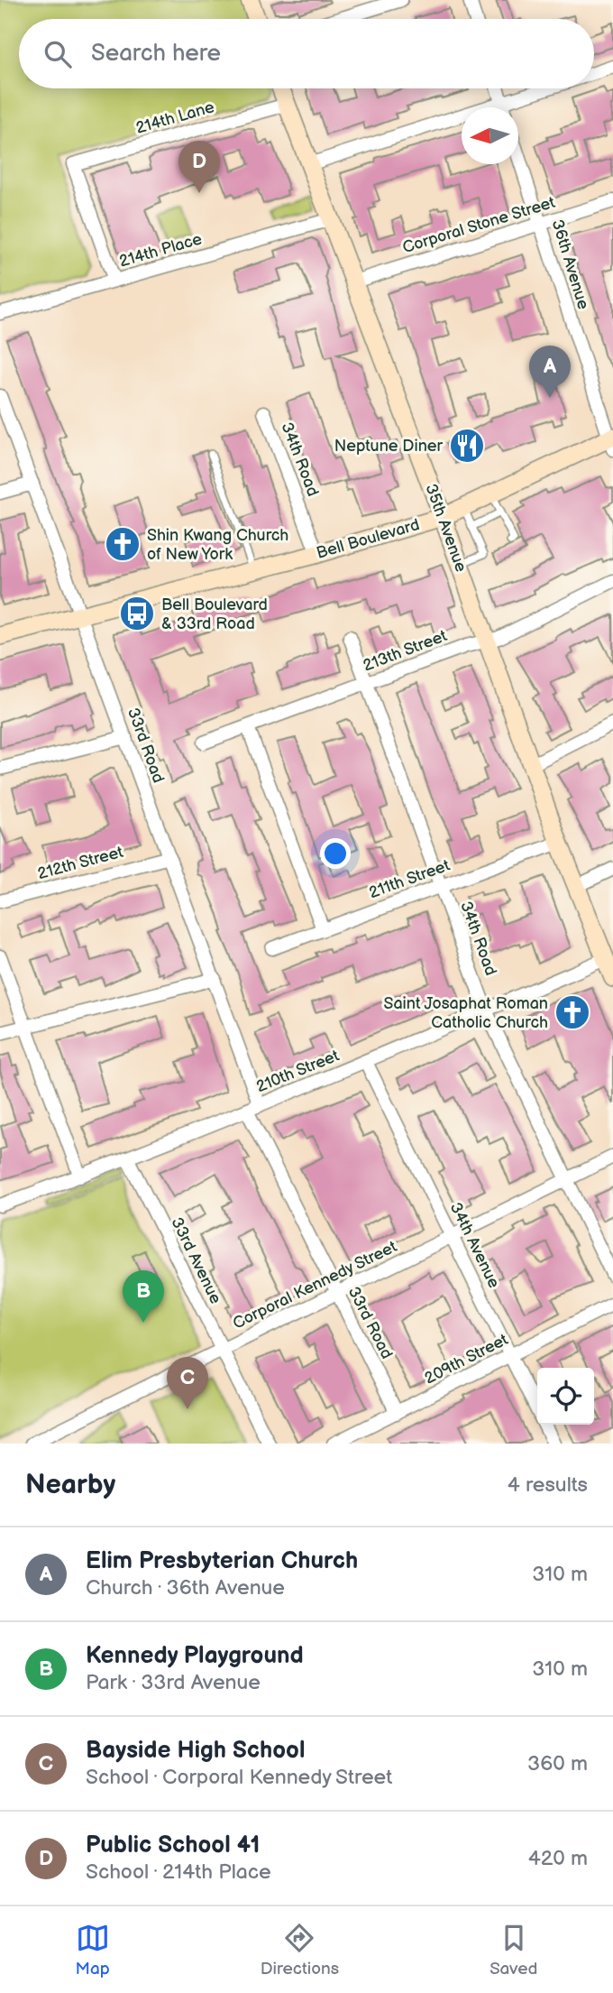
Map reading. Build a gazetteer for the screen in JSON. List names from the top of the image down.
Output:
{
  "streets": {
    "street": [
      "214th Lane",
      "Corporal Stone Street",
      "214th Place",
      "36th Avenue",
      "34th Road",
      "35th Avenue",
      "Bell Boulevard",
      "213th Street",
      "33rd Road",
      "212th Street",
      "211th Street",
      "210th Street",
      "34th Avenue",
      "33rd Avenue",
      "Corporal Kennedy Street",
      "209th Street"
    ]
  },
  "crossings": [
    ["214th Lane", "214th Place"],
    ["214th Lane", "35th Avenue"],
    ["Corporal Stone Street", "36th Avenue"],
    ["Corporal Stone Street", "35th Avenue"],
    ["214th Place", "35th Avenue"],
    ["36th Avenue", "Bell Boulevard"],
    ["34th Road", "Bell Boulevard"],
    ["34th Road", "213th Street"],
    ["34th Road", "211th Street"],
    ["34th Road", "210th Street"],
    ["34th Road", "Corporal Kennedy Street"],
    ["35th Avenue", "Bell Boulevard"],
    ["35th Avenue", "213th Street"],
    ["35th Avenue", "211th Street"],
    ["35th Avenue", "210th Street"],
    ["Bell Boulevard", "33rd Road"],
    ["33rd Road", "212th Street"],
    ["33rd Road", "210th Street"],
    ["33rd Road", "Corporal Kennedy Street"],
    ["33rd Road", "209th Street"],
    ["210th Street", "34th Avenue"],
    ["210th Street", "33rd Avenue"],
    ["34th Avenue", "Corporal Kennedy Street"],
    ["34th Avenue", "209th Street"],
    ["33rd Avenue", "Corporal Kennedy Street"]
  ],
  "places": {
    "restaurant": ["Neptune Diner"],
    "church": ["Shin Kwang Church of New York", "Saint Josaphat Roman Catholic Church"],
    "bus stop": ["Bell Boulevard & 33rd Road"]
  },
  "north": "left",
  "page": {
    "search": "Search here",
    "pins": [
      "D",
      "A",
      "B",
      "C"
    ],
    "heading": ["Nearby", "4 results"],
    "list": [
      {
        "mark": "A",
        "name": "Elim Presbyterian Church",
        "note": "Church · 36th Avenue",
        "value": "310 m"
      },
      {
        "mark": "B",
        "name": "Kennedy Playground",
        "note": "Park · 33rd Avenue",
        "value": "310 m"
      },
      {
        "mark": "C",
        "name": "Bayside High School",
        "note": "School · Corporal Kennedy Street",
        "value": "360 m"
      },
      {
        "mark": "D",
        "name": "Public School 41",
        "note": "School · 214th Place",
        "value": "420 m"
      }
    ],
    "nav": ["Map", "Directions", "Saved"]
  }
}
